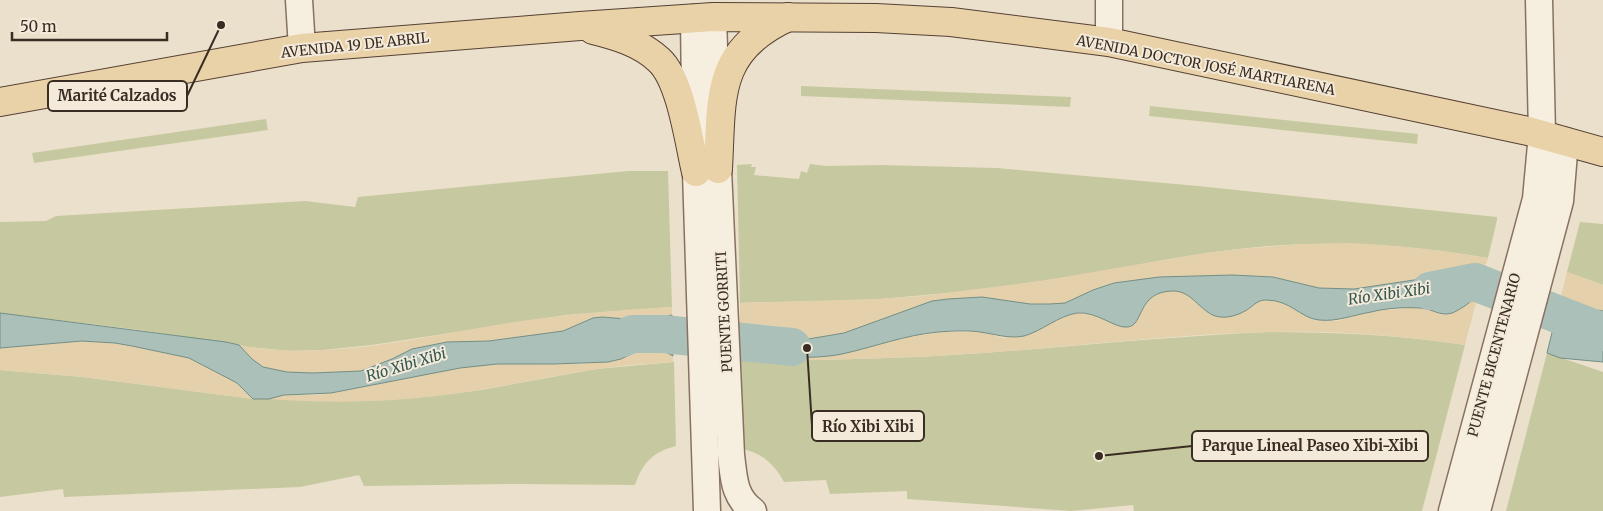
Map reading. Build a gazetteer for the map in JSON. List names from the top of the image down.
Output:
{
  "streets": {
    "main road": ["AVENIDA 19 DE ABRIL", "AVENIDA DOCTOR JOSÉ MARTIARENA"],
    "street": ["PUENTE GORRITI", "PUENTE BICENTENARIO"]
  },
  "crossings": [
    ["AVENIDA 19 DE ABRIL", "AVENIDA DOCTOR JOSÉ MARTIARENA"],
    ["AVENIDA 19 DE ABRIL", "PUENTE GORRITI"],
    ["AVENIDA DOCTOR JOSÉ MARTIARENA", "PUENTE GORRITI"]
  ],
  "water": ["Río Xibi Xibi"],
  "places": ["Marité Calzados", "Río Xibi Xibi", "Parque Lineal Paseo Xibi-Xibi"],
  "scale_bar": "50 m"
}
